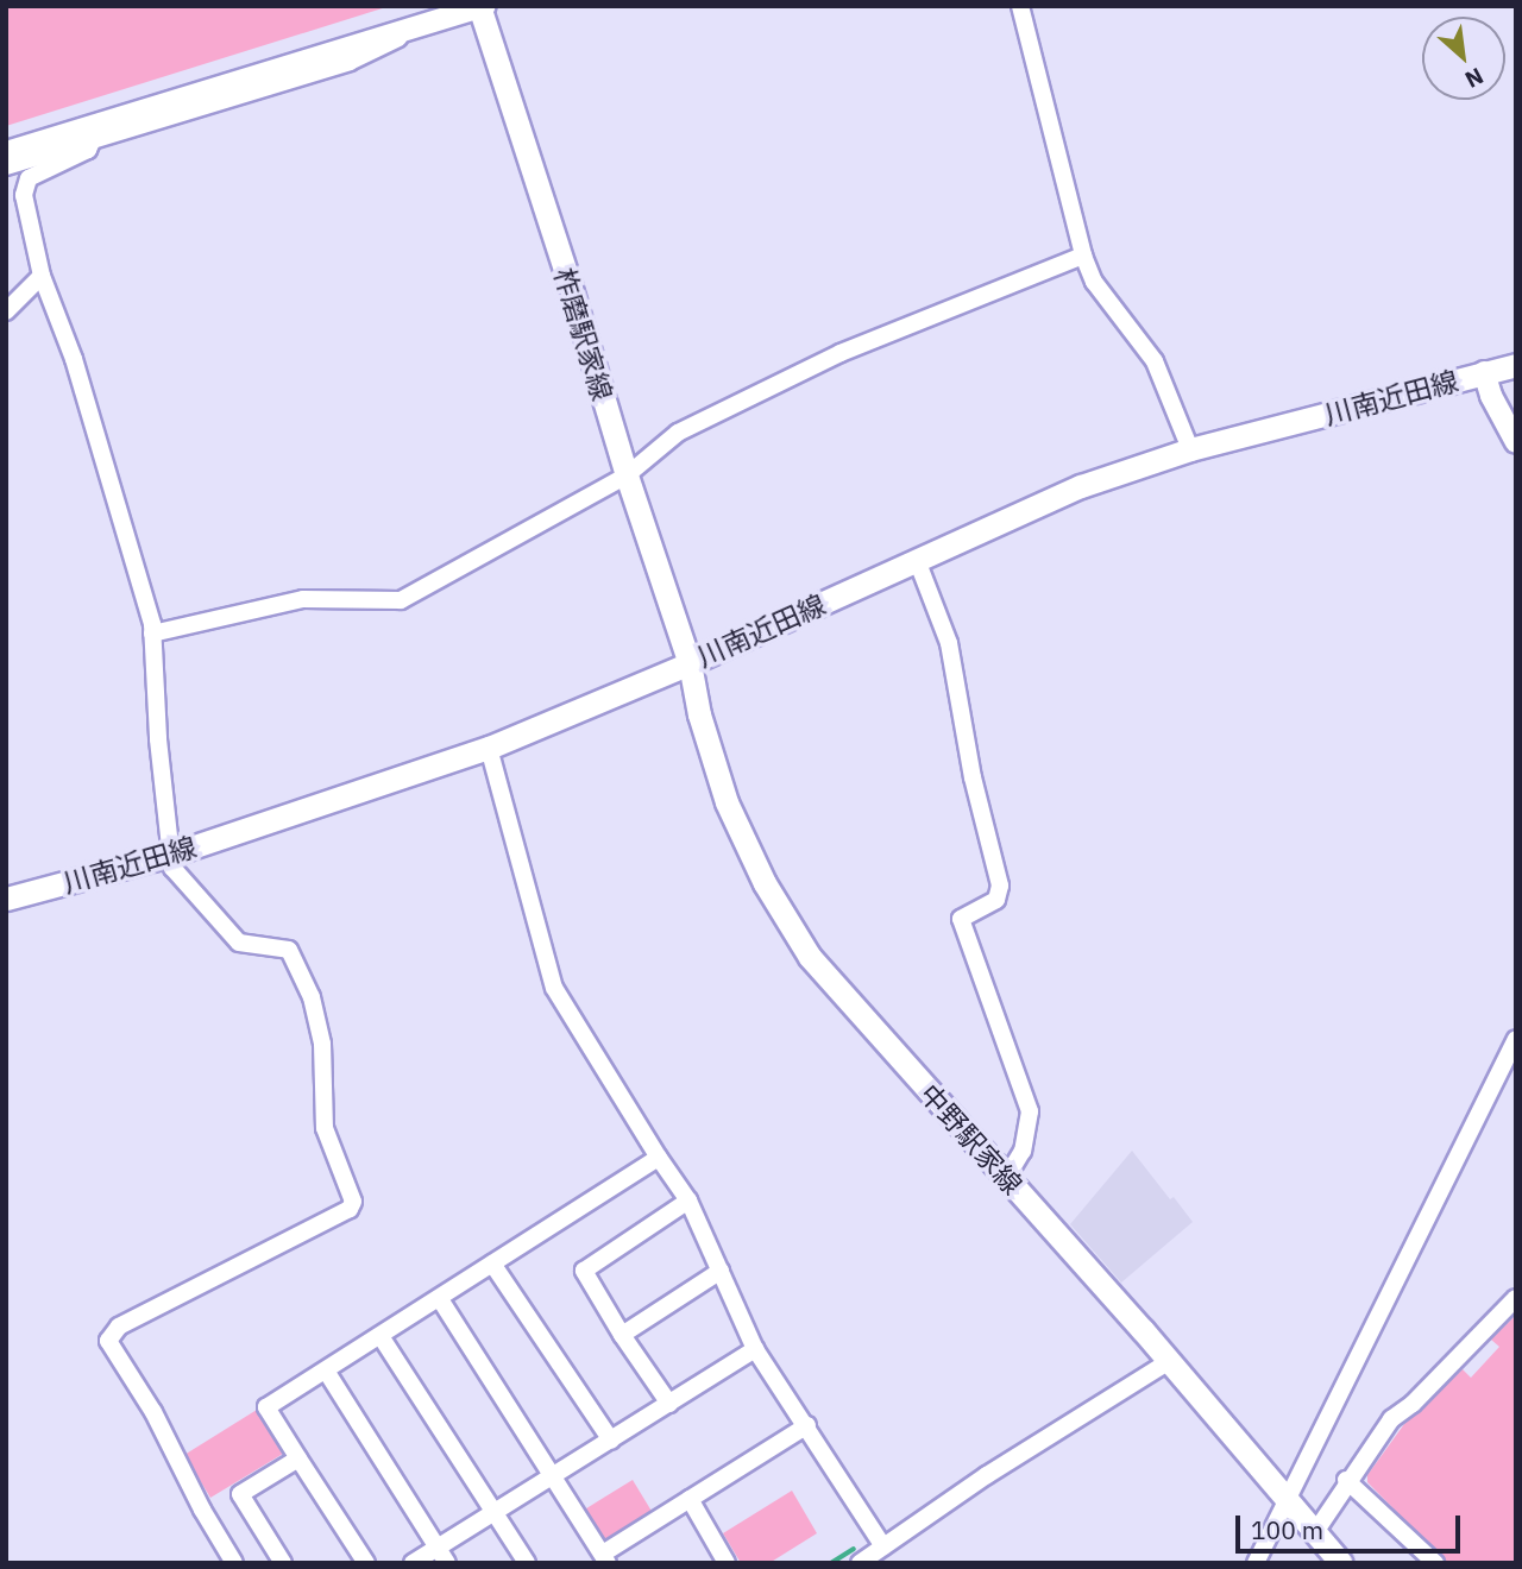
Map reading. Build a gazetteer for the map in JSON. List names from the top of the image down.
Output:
{
  "streets": {
    "main road": ["柞磨駅家線", "川南近田線", "中野駅家線"]
  },
  "crossings": [
    ["柞磨駅家線", "川南近田線"],
    ["柞磨駅家線", "中野駅家線"],
    ["川南近田線", "中野駅家線"]
  ],
  "scale_bar": "100 m",
  "north": "bottom right"
}
